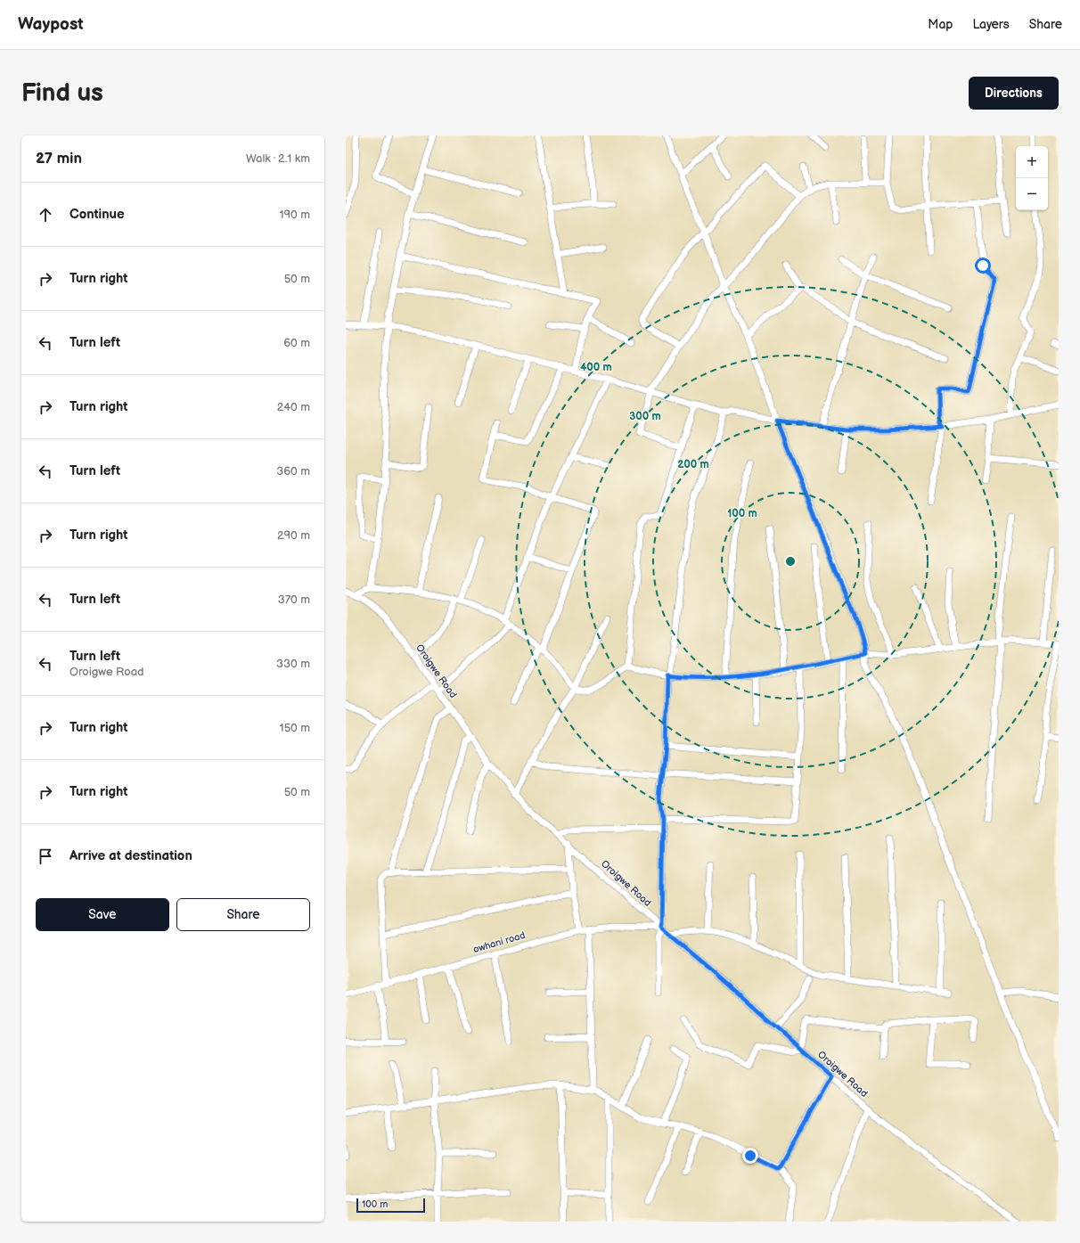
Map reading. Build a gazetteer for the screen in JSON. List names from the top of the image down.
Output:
{
  "streets": {
    "street": ["Oroigwe Road", "owhani road"]
  },
  "crossings": [
    ["Oroigwe Road", "owhani road"]
  ],
  "scale_bar": "100 m",
  "page": {
    "header": "Waypost",
    "nav": ["Map", "Layers", "Share"],
    "buttons": [
      "Directions",
      ["Save", "Share"]
    ],
    "title": "Find us",
    "heading": ["27 min", "Walk · 2.1 km"],
    "map_buttons": ["+", "−"],
    "list": [
      ["Continue", "190 m"],
      ["Turn right", "50 m"],
      ["Turn left", "60 m"],
      ["Turn right", "240 m"],
      ["Turn left", "360 m"],
      ["Turn right", "290 m"],
      ["Turn left", "370 m"],
      ["Turn left", "Oroigwe Road", "330 m"],
      ["Turn right", "150 m"],
      ["Turn right", "50 m"],
      "Arrive at destination"
    ],
    "scale": "100 m"
  },
  "rings": [
    "400 m",
    "300 m",
    "200 m",
    "100 m"
  ]
}
